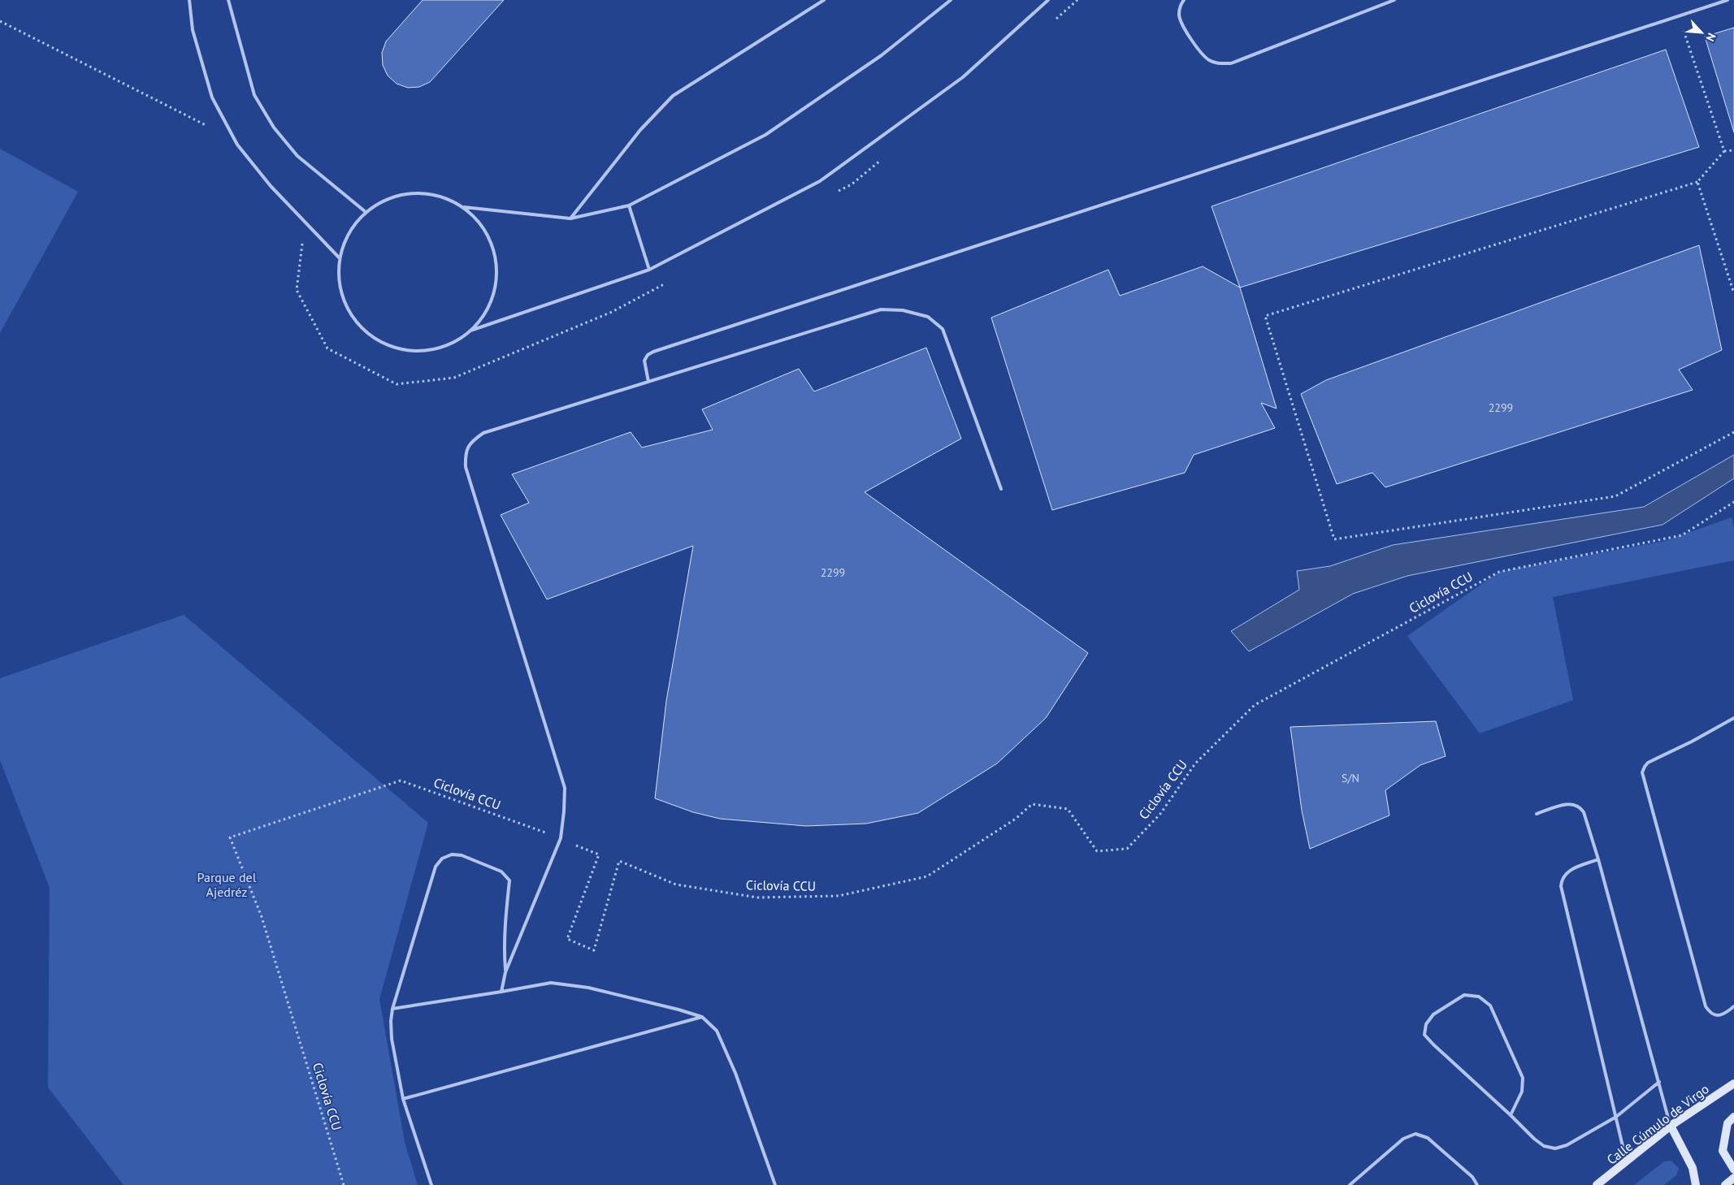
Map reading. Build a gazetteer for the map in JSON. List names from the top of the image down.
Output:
{
  "streets": {
    "main road": ["Calle Cúmulo de Virgo"],
    "path": ["Ciclovía CCU"]
  },
  "parks": ["Parque del Ajedréz"],
  "house_numbers": ["2299", "2299", "S/N"],
  "north": "bottom right"
}
